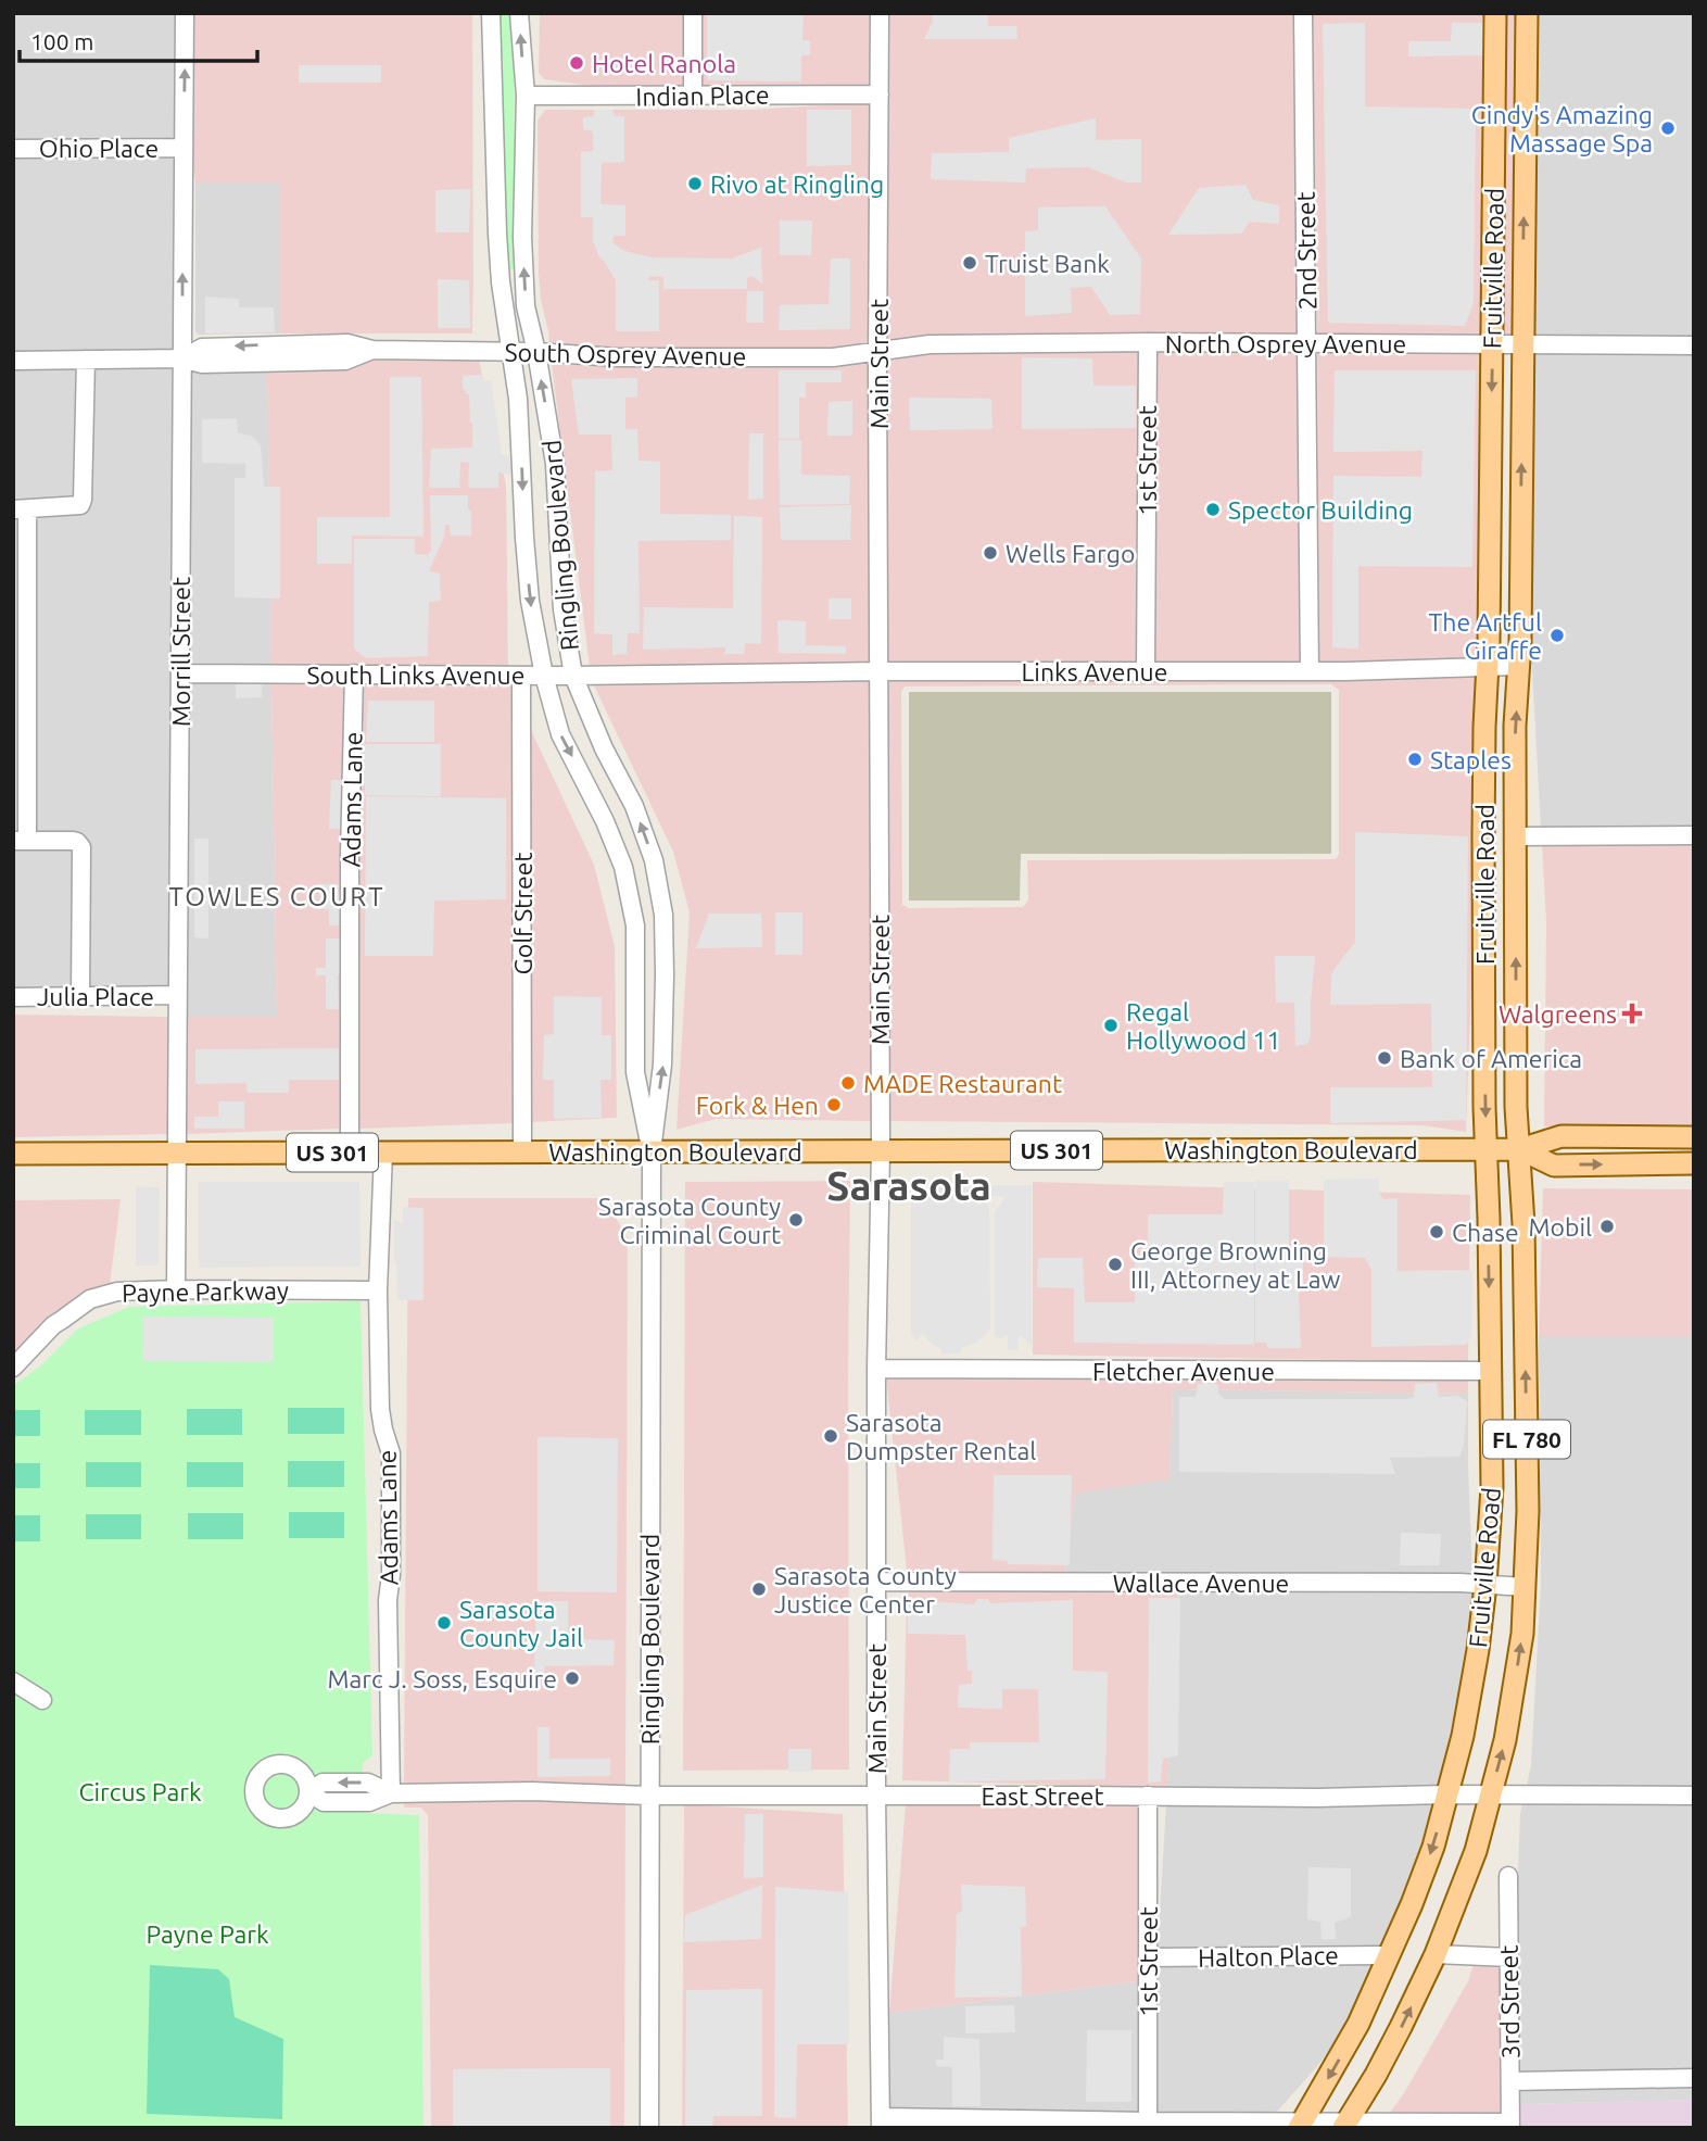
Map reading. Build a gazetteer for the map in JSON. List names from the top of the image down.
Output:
{
  "streets": {
    "main road": [
      "Fruitville Road",
      "Washington Boulevard",
      "US 301",
      "FL 780"
    ],
    "street": [
      "Indian Place",
      "Ohio Place",
      "2nd Street",
      "North Osprey Avenue",
      "South Osprey Avenue",
      "Main Street",
      "1st Street",
      "Ringling Boulevard",
      "Morrill Street",
      "Links Avenue",
      "South Links Avenue",
      "Adams Lane",
      "Golf Street",
      "Julia Place",
      "Payne Parkway",
      "Fletcher Avenue",
      "Wallace Avenue",
      "East Street",
      "Halton Place",
      "3rd Street"
    ]
  },
  "crossings": [
    ["Indian Place", "Main Street"],
    ["Indian Place", "Ringling Boulevard"],
    ["Ohio Place", "Morrill Street"],
    ["2nd Street", "North Osprey Avenue"],
    ["2nd Street", "Links Avenue"],
    ["Fruitville Road", "North Osprey Avenue"],
    ["Fruitville Road", "Links Avenue"],
    ["Fruitville Road", "Washington Boulevard"],
    ["Fruitville Road", "Fletcher Avenue"],
    ["Fruitville Road", "Wallace Avenue"],
    ["Fruitville Road", "East Street"],
    ["Fruitville Road", "Halton Place"],
    ["North Osprey Avenue", "South Osprey Avenue"],
    ["North Osprey Avenue", "Main Street"],
    ["North Osprey Avenue", "1st Street"],
    ["South Osprey Avenue", "Main Street"],
    ["South Osprey Avenue", "Ringling Boulevard"],
    ["South Osprey Avenue", "Morrill Street"],
    ["Main Street", "Links Avenue"],
    ["Main Street", "South Links Avenue"],
    ["Main Street", "Washington Boulevard"],
    ["Main Street", "Fletcher Avenue"],
    ["Main Street", "Wallace Avenue"],
    ["Main Street", "East Street"],
    ["1st Street", "Links Avenue"],
    ["1st Street", "East Street"],
    ["1st Street", "Halton Place"],
    ["Ringling Boulevard", "South Links Avenue"],
    ["Ringling Boulevard", "Washington Boulevard"],
    ["Ringling Boulevard", "East Street"],
    ["Morrill Street", "South Links Avenue"],
    ["Morrill Street", "Julia Place"],
    ["Morrill Street", "Washington Boulevard"],
    ["Morrill Street", "Payne Parkway"],
    ["Links Avenue", "South Links Avenue"],
    ["South Links Avenue", "Adams Lane"],
    ["South Links Avenue", "Golf Street"],
    ["Adams Lane", "Washington Boulevard"],
    ["Adams Lane", "Payne Parkway"],
    ["Adams Lane", "East Street"],
    ["Golf Street", "Washington Boulevard"]
  ],
  "districts": ["TOWLES COURT", "Sarasota"],
  "parks": ["Circus Park", "Payne Park"],
  "places": {
    "other": [
      "Hotel Ranola",
      "Cindy's Amazing Massage Spa",
      "Rivo at Ringling",
      "Truist Bank",
      "Spector Building",
      "Wells Fargo",
      "The Artful Giraffe",
      "Staples",
      "Regal Hollywood 11",
      "Bank of America",
      "MADE Restaurant",
      "Fork & Hen",
      "Sarasota County Criminal Court",
      "Mobil",
      "Chase",
      "George Browning III, Attorney at Law",
      "Sarasota Dumpster Rental",
      "Sarasota County Justice Center",
      "Sarasota County Jail",
      "Marc J. Soss, Esquire"
    ],
    "health": ["Walgreens"]
  },
  "scale_bar": "100 m"
}
